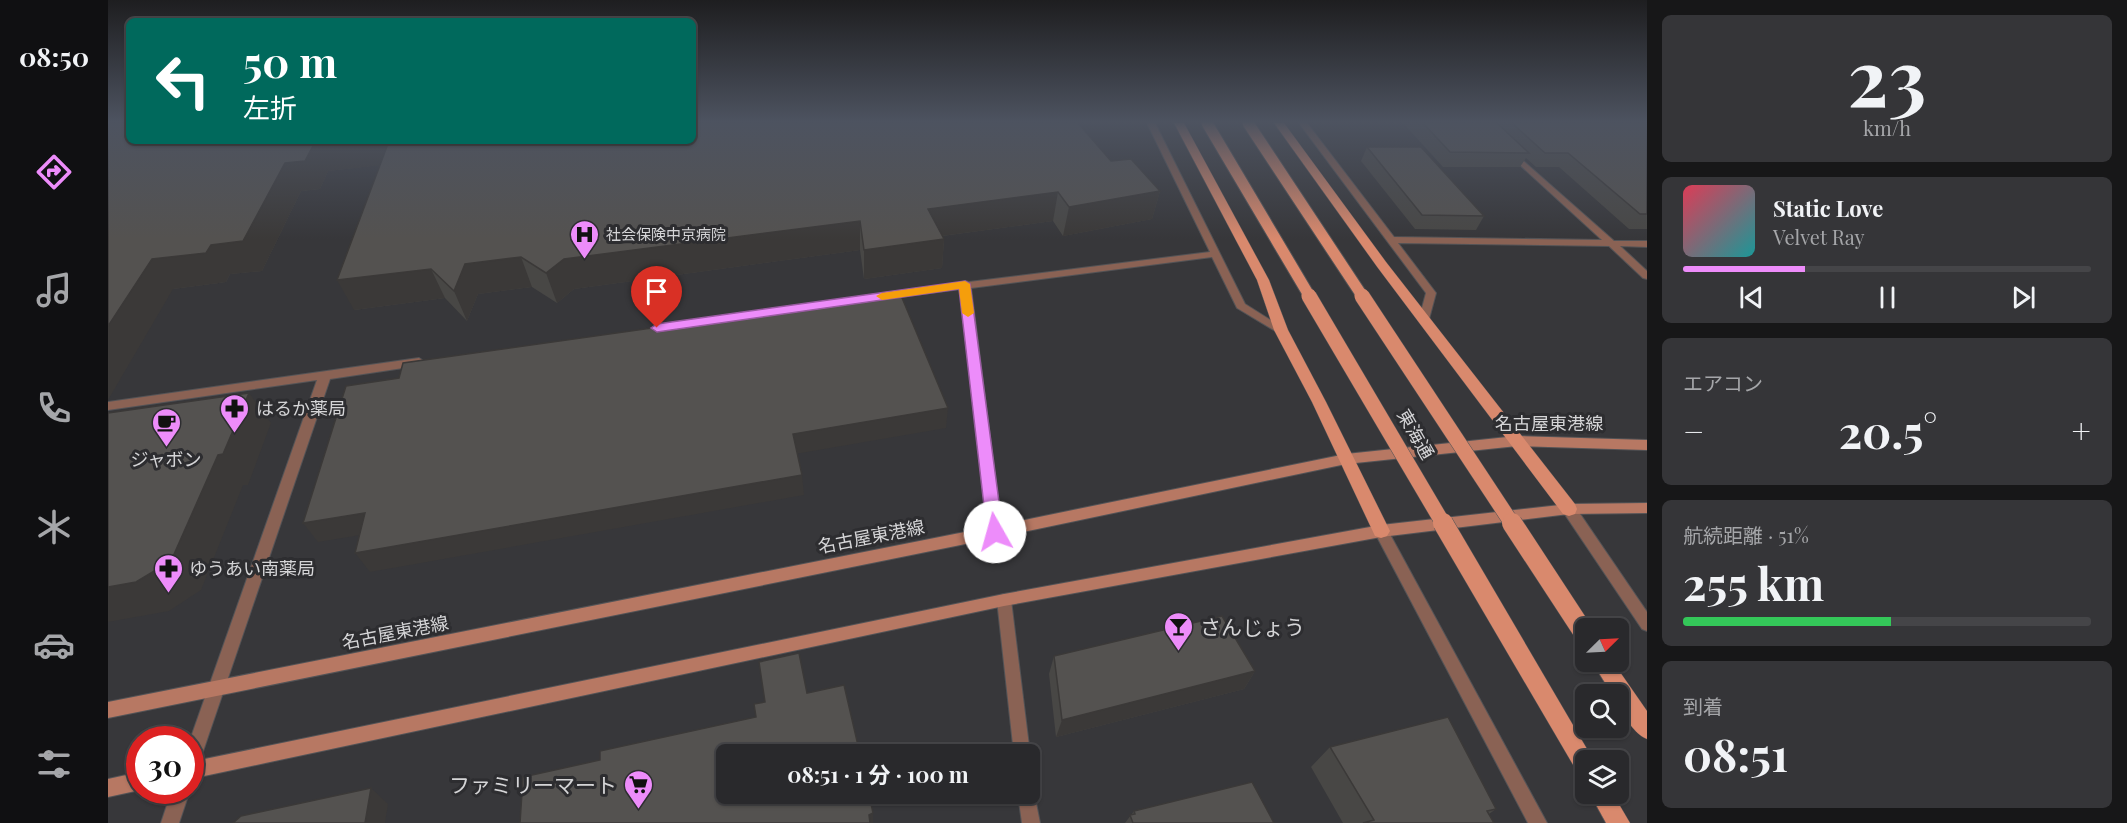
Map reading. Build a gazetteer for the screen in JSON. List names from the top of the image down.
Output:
{
  "streets": {
    "main road": ["名古屋東港線", "東海通"]
  },
  "places": {
    "hospital": ["社会保険中京病院"],
    "pharmacy": ["はるか薬局", "ゆうあい南薬局"],
    "cafe": ["ジャボン"],
    "bar": ["さんじょう"],
    "supermarket": ["ファミリーマート"]
  },
  "north": "top right",
  "page": {
    "tabs": "08:50",
    "tile": [
      ["23", "km/h"],
      "エアコン",
      ["航続距離 · 51%", "255 km"],
      ["到着", "08:51"]
    ],
    "turn": ["50 m", "左折"],
    "song": ["Static Love", "Velvet Ray"],
    "heat": ["−", "20.5°", "+"],
    "limit": "30",
    "trip": "08:51 · 1 分 · 100 m"
  }
}
